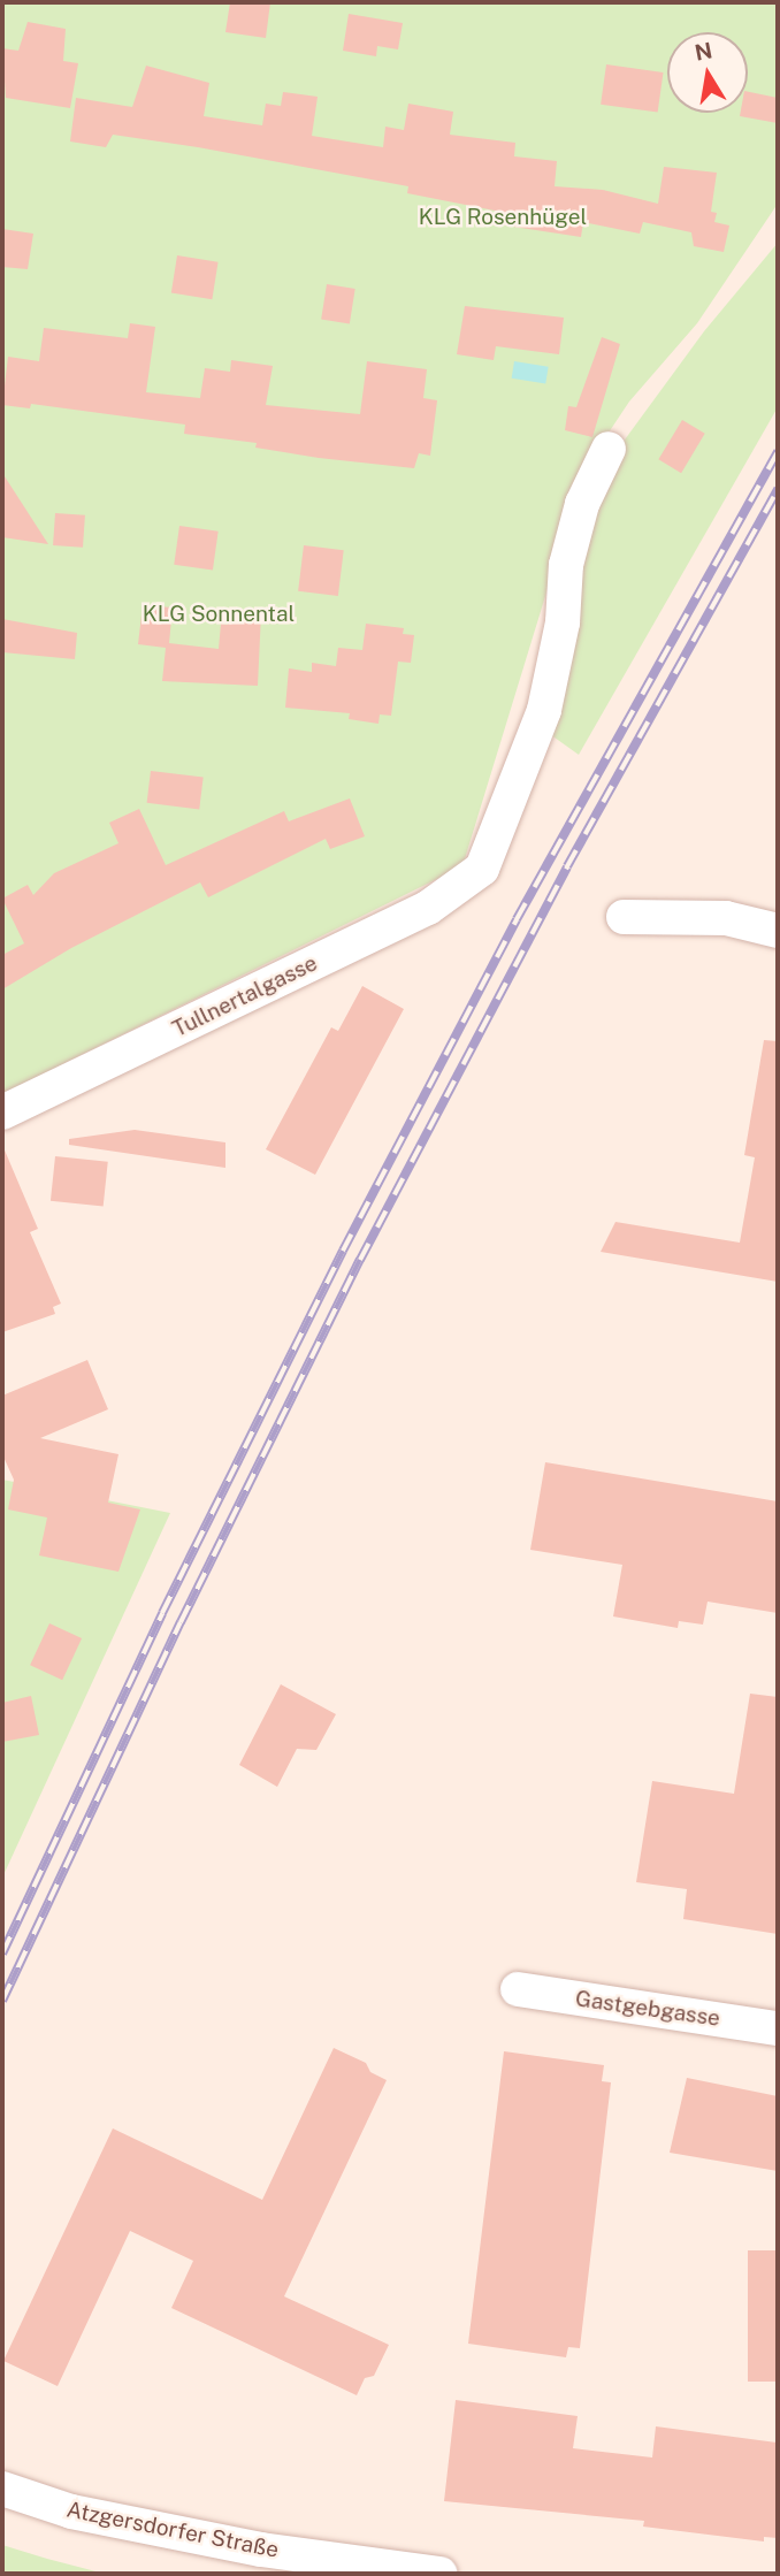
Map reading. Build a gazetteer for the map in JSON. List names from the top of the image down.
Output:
{
  "streets": {
    "street": ["Tullnertalgasse", "Gastgebgasse", "Atzgersdorfer Straße"]
  },
  "parks": ["KLG Rosenhügel", "KLG Sonnental"],
  "north": "top"
}
